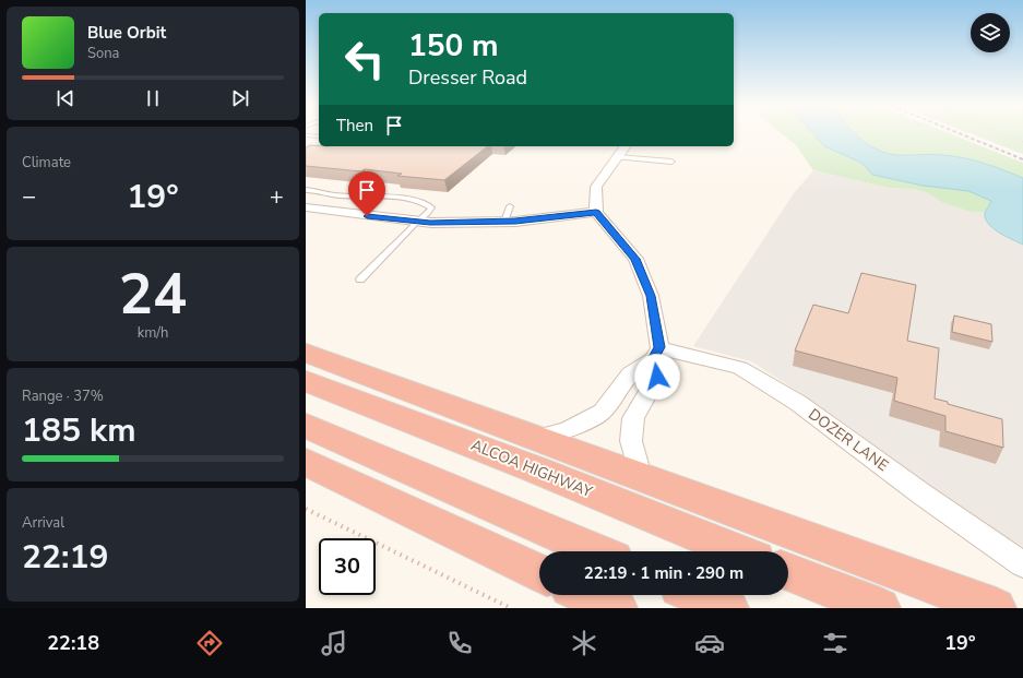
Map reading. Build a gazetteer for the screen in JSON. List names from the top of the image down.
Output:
{
  "streets": {
    "highway": ["ALCOA HIGHWAY"],
    "street": ["DOZER LANE"]
  },
  "page": {
    "turn": ["150 m", "Dresser Road"],
    "song": ["Blue Orbit", "Sona"],
    "then": "Then",
    "tile": [
      "Climate",
      ["24", "km/h"],
      ["Range · 37%", "185 km"],
      ["Arrival", "22:19"]
    ],
    "heat": ["−", "19°", "+"],
    "limit": "30",
    "trip": "22:19 · 1 min · 290 m",
    "tabs": ["22:18", "19°"]
  }
}
